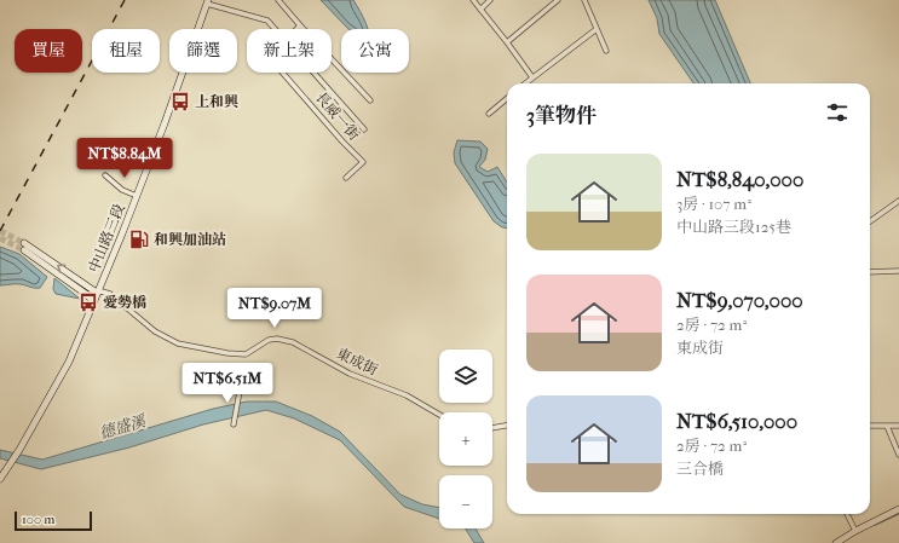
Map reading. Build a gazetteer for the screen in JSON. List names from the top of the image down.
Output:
{
  "streets": {
    "street": ["長威一街", "中山路三段", "東成街"]
  },
  "crossings": [
    ["中山路三段", "東成街"]
  ],
  "water": ["德盛溪"],
  "places": {
    "bus stop": ["上和興", "愛勢橋"],
    "fuel station": ["和興加油站"]
  },
  "scale_bar": "100 m",
  "page": {
    "chip": [
      "買屋",
      "租屋",
      "篩選",
      "新上架",
      "公寓"
    ],
    "heading": "3筆物件",
    "price": ["NT$8.84M", "NT$9.07M", "NT$6.51M"],
    "list": [
      {
        "name": "NT$8,840,000",
        "note": "3房 · 107 m² · 中山路三段125巷"
      },
      {
        "name": "NT$9,070,000",
        "note": "2房 · 72 m² · 東成街"
      },
      {
        "name": "NT$6,510,000",
        "note": "2房 · 72 m² · 三合橋"
      }
    ],
    "map_buttons": ["+", "−"],
    "scale": "100 m"
  }
}
